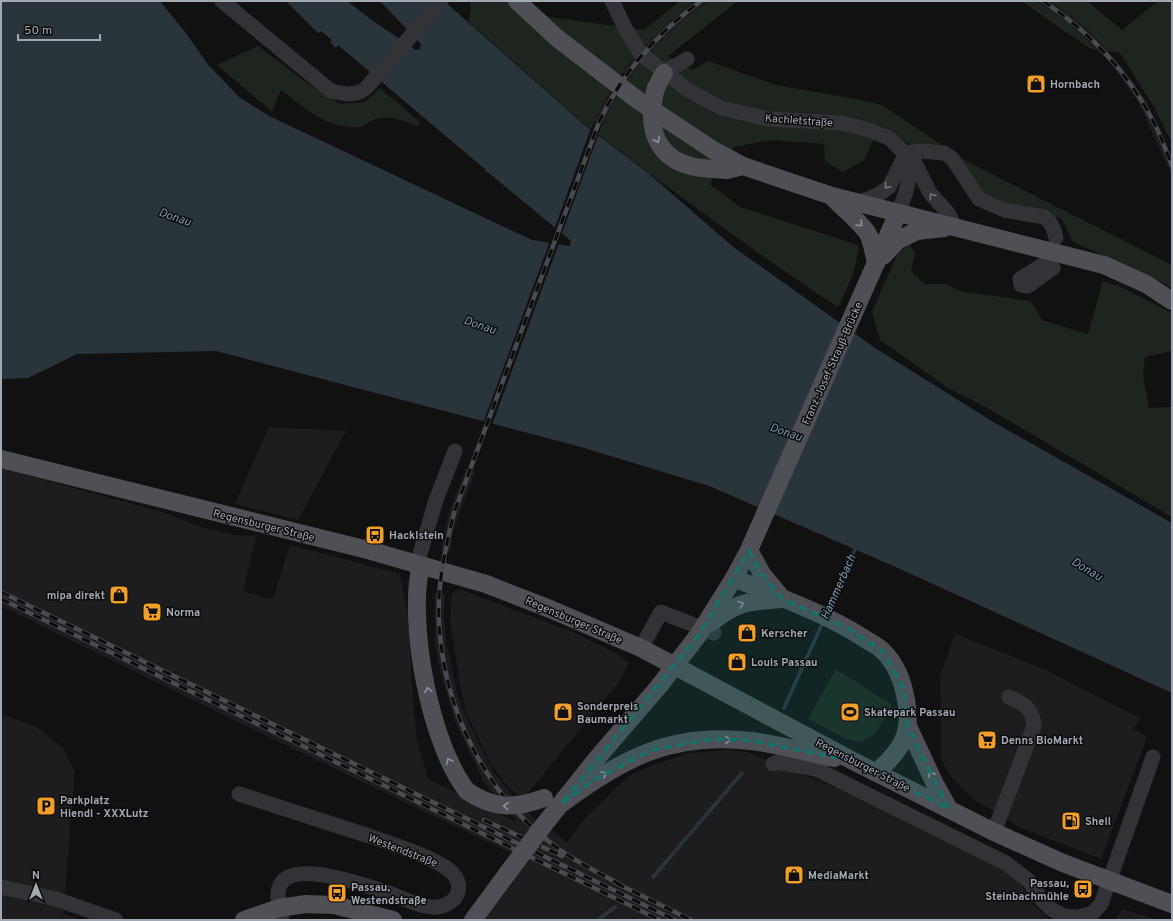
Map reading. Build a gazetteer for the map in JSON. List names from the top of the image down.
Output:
{
  "streets": {
    "main road": ["Franz-Josef-Strauß-Brücke", "Regensburger Straße"],
    "street": ["Kachletstraße", "Westendstraße"]
  },
  "water": ["Donau", "Hammerbach"],
  "places": {
    "shop": [
      "Hornbach",
      "mipa direkt",
      "Kerscher",
      "Louis Passau",
      "Sonderpreis Baumarkt",
      "MediaMarkt"
    ],
    "bus stop": ["Hacklstein", "Passau, Steinbachmühle", "Passau, Westendstraße"],
    "supermarket": ["Norma", "Denns BioMarkt"],
    "sports": ["Skatepark Passau"],
    "parking": ["Parkplatz Hiendl - XXXLutz"],
    "fuel station": ["Shell"]
  },
  "scale_bar": "50 m",
  "north": "top"
}
